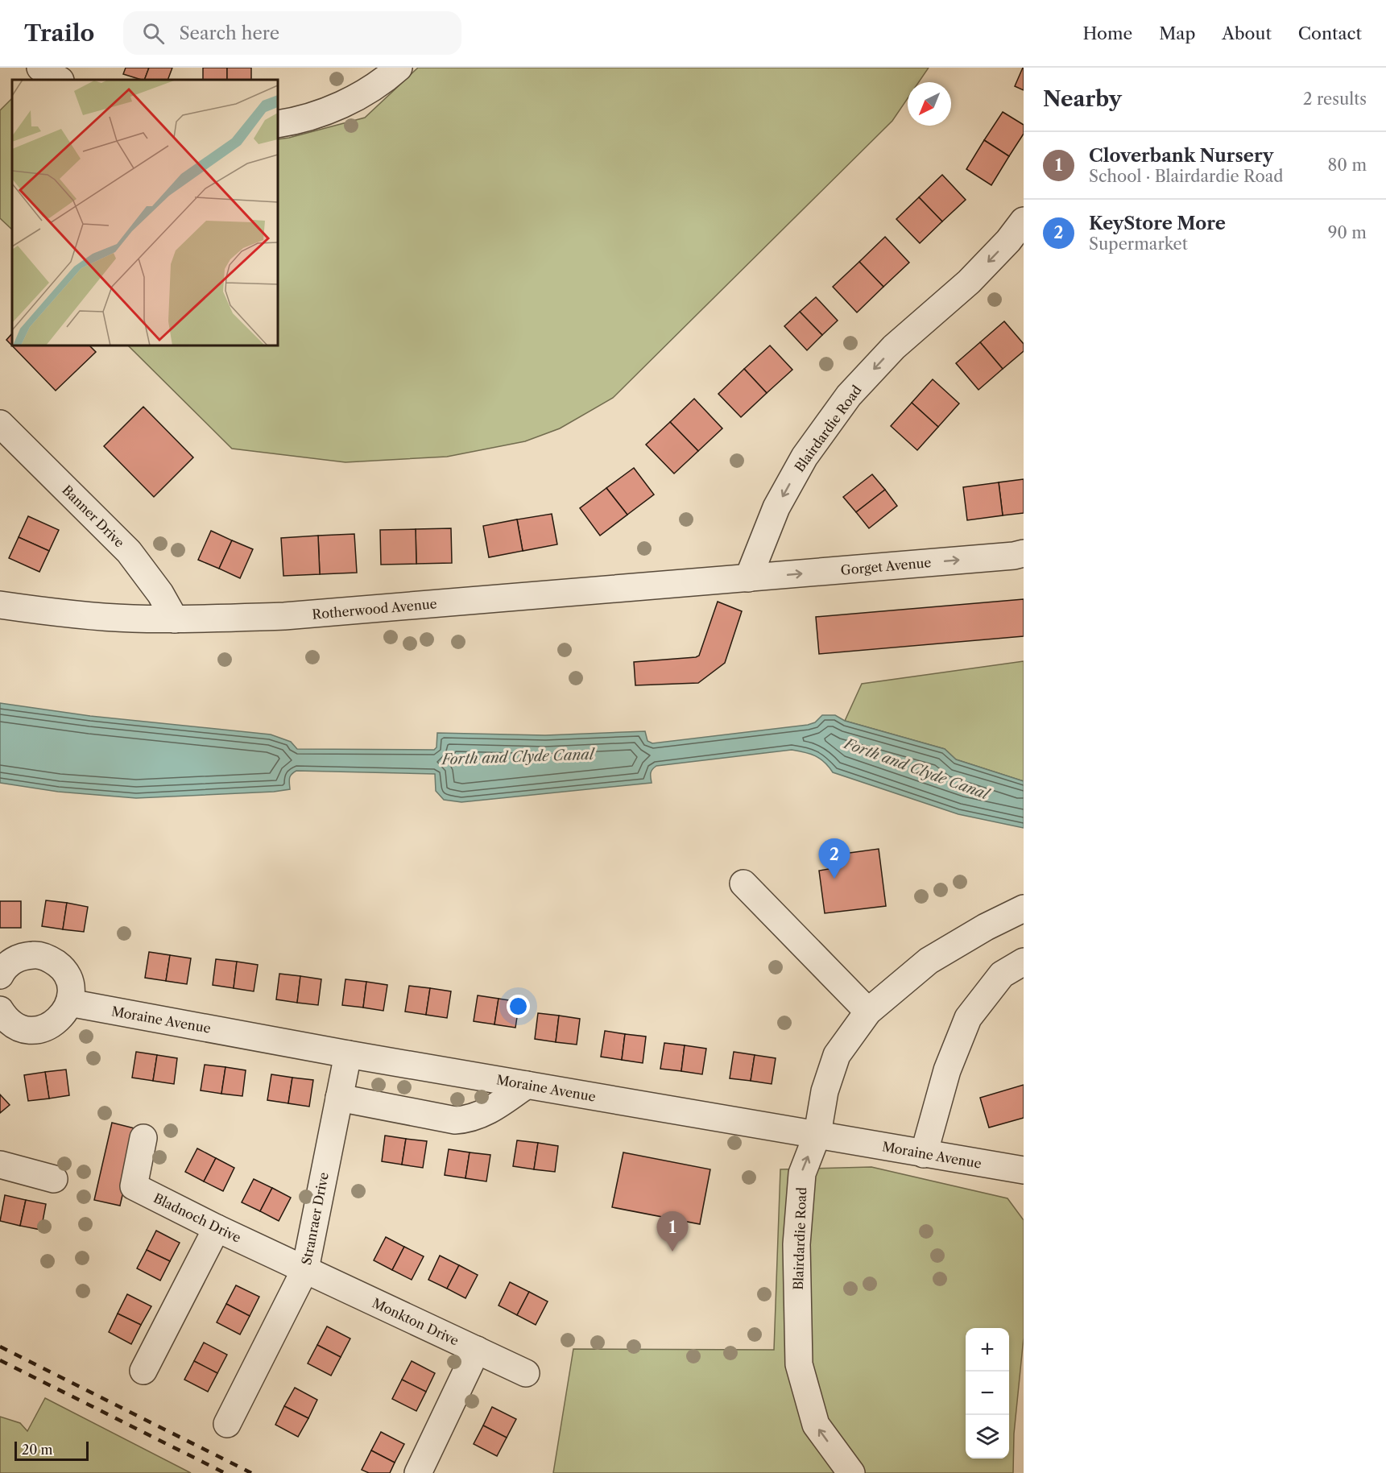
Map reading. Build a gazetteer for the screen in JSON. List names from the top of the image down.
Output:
{
  "streets": {
    "street": [
      "Blairdardie Road",
      "Banner Drive",
      "Gorget Avenue",
      "Rotherwood Avenue",
      "Moraine Avenue",
      "Bladnoch Drive",
      "Stranraer Drive",
      "Monkton Drive"
    ]
  },
  "crossings": [
    ["Blairdardie Road", "Gorget Avenue"],
    ["Blairdardie Road", "Rotherwood Avenue"],
    ["Blairdardie Road", "Moraine Avenue"],
    ["Banner Drive", "Rotherwood Avenue"],
    ["Gorget Avenue", "Rotherwood Avenue"],
    ["Moraine Avenue", "Stranraer Drive"],
    ["Bladnoch Drive", "Stranraer Drive"],
    ["Bladnoch Drive", "Monkton Drive"],
    ["Stranraer Drive", "Monkton Drive"]
  ],
  "one_way": ["Gorget Avenue"],
  "water": ["Forth and Clyde Canal"],
  "scale_bar": "20 m",
  "north": "bottom left",
  "page": {
    "header": "Trailo",
    "search": "Search here",
    "nav": [
      "Home",
      "Map",
      "About",
      "Contact"
    ],
    "heading": ["Nearby", "2 results"],
    "list": [
      {
        "mark": "1",
        "name": "Cloverbank Nursery",
        "note": "School · Blairdardie Road",
        "value": "80 m"
      },
      {
        "mark": "2",
        "name": "KeyStore More",
        "note": "Supermarket",
        "value": "90 m"
      }
    ],
    "pins": ["2", "1"],
    "map_buttons": ["+", "−"],
    "scale": "20 m"
  }
}
